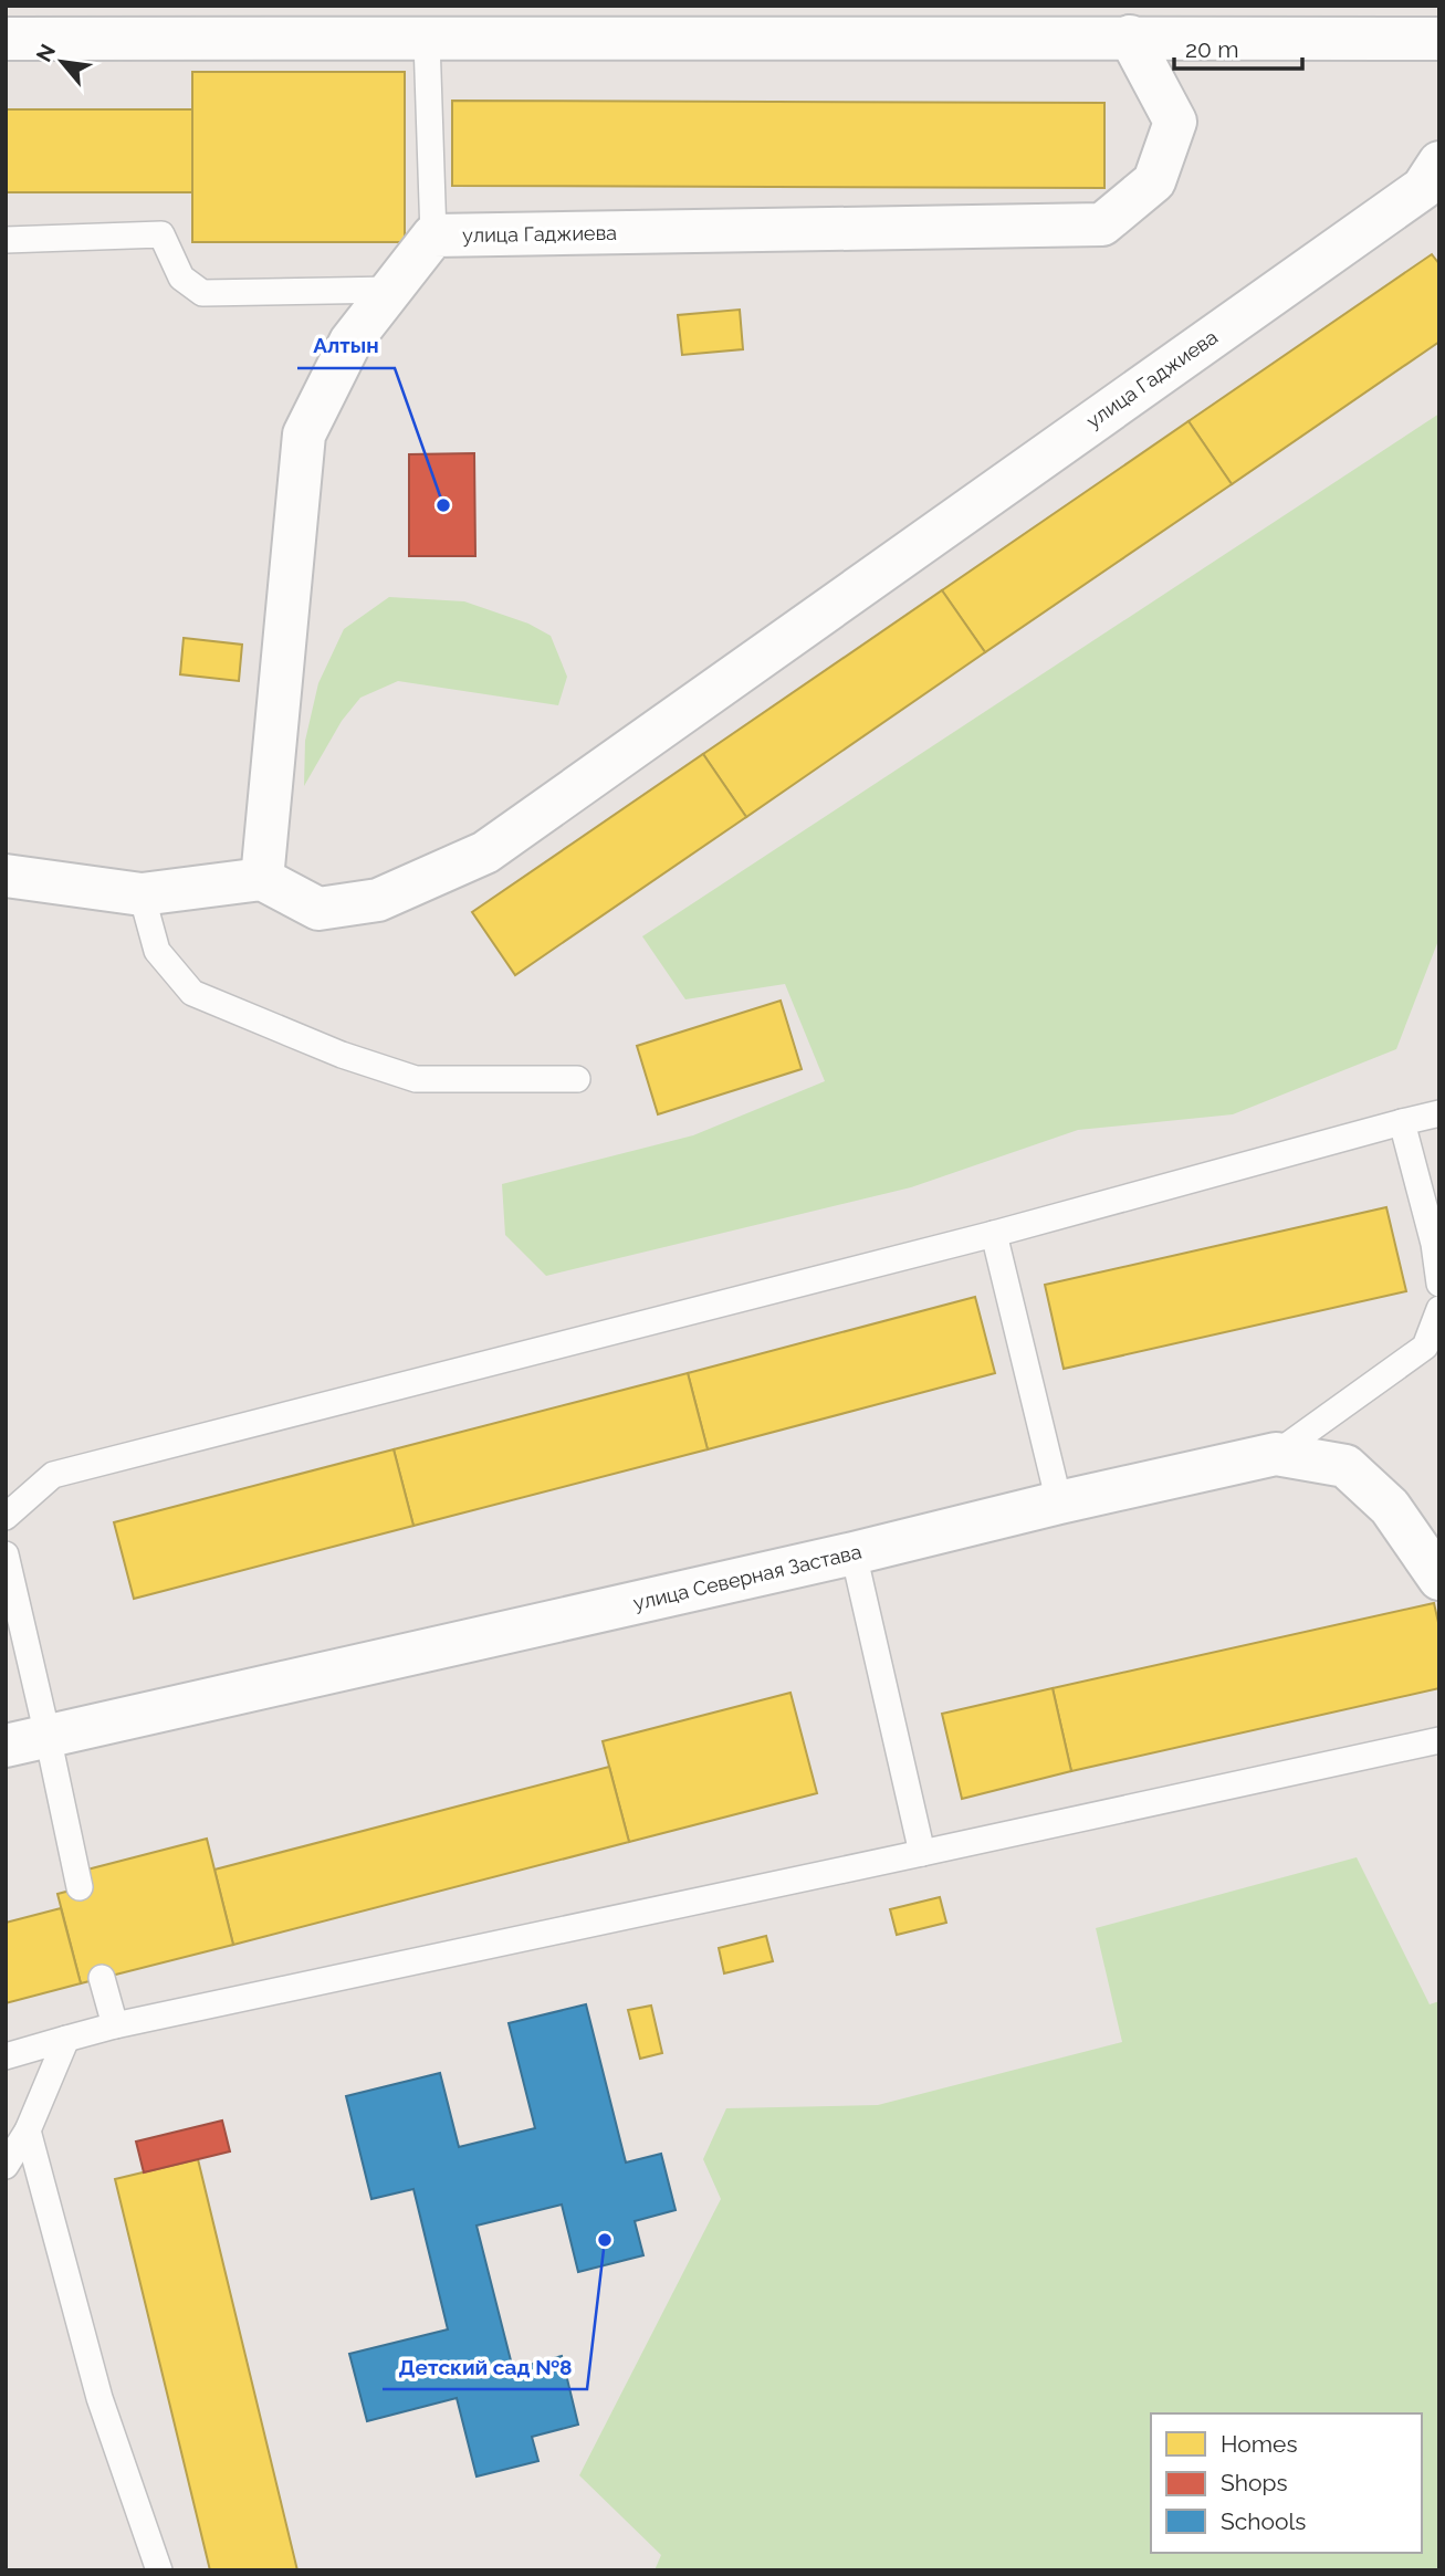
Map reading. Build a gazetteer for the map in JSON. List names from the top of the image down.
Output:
{
  "streets": {
    "street": ["улица Гаджиева", "улица Северная Застава"]
  },
  "places": ["Алтын", "Детский сад №8"],
  "legend": ["Homes", "Shops", "Schools"],
  "scale_bar": "20 m",
  "north": "top left"
}
